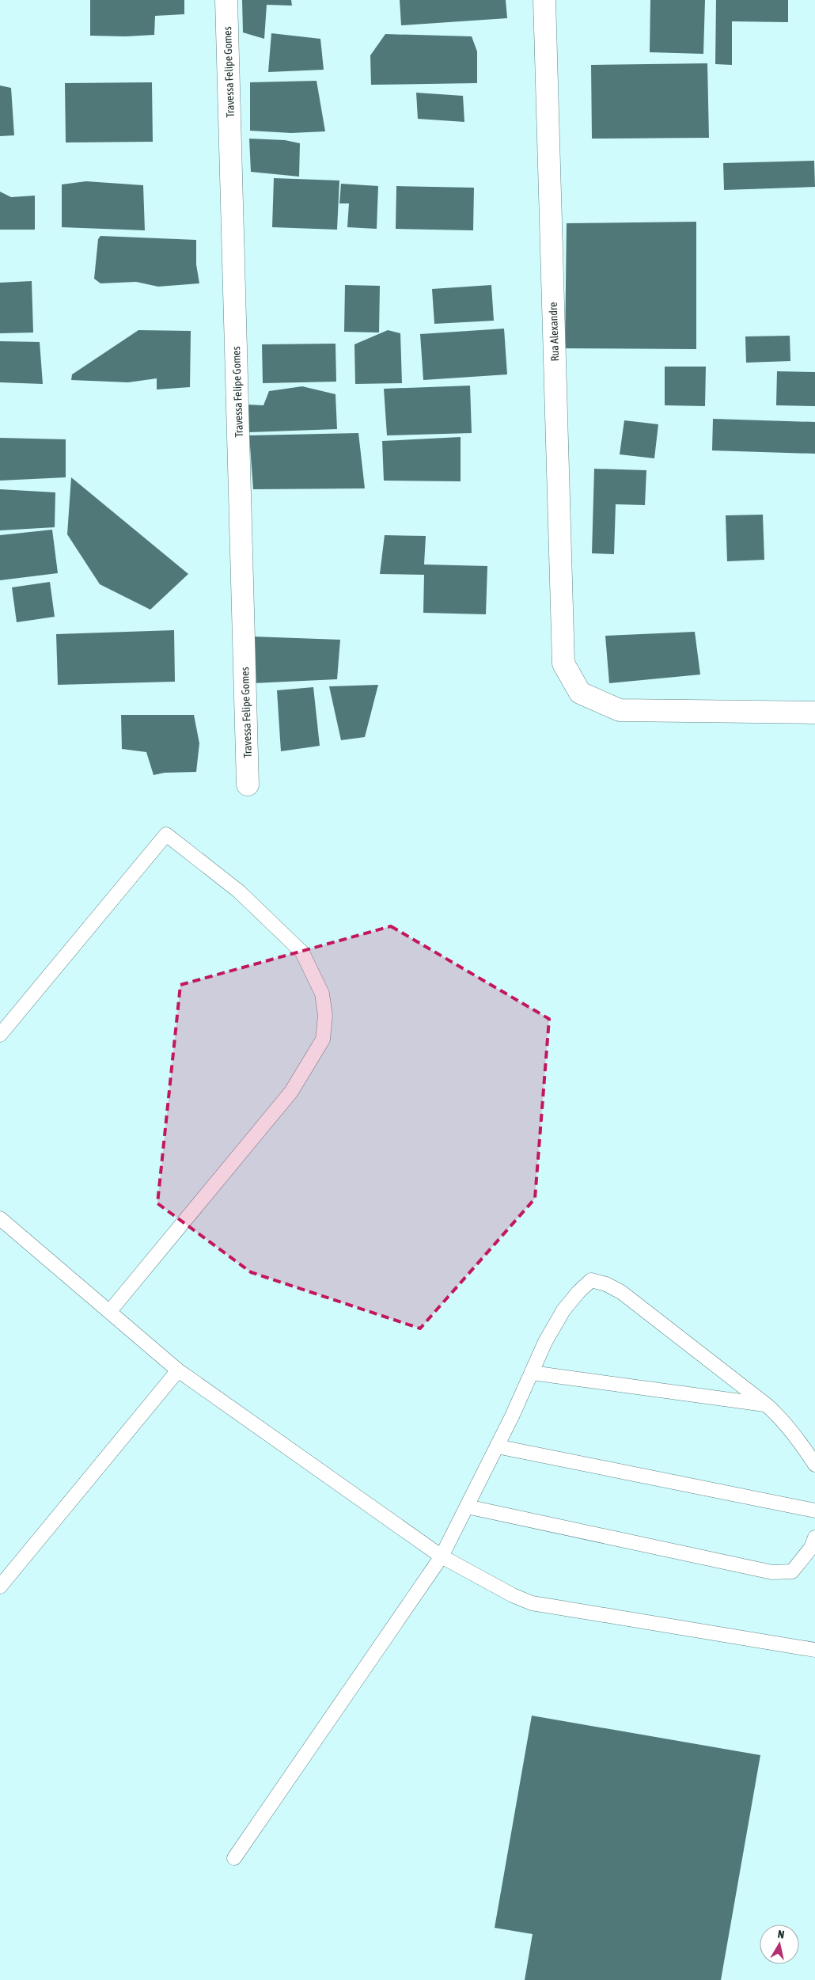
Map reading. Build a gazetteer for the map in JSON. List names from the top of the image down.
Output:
{
  "streets": {
    "street": ["Travessa Felipe Gomes", "Rua Alexandre"]
  },
  "north": "top"
}
